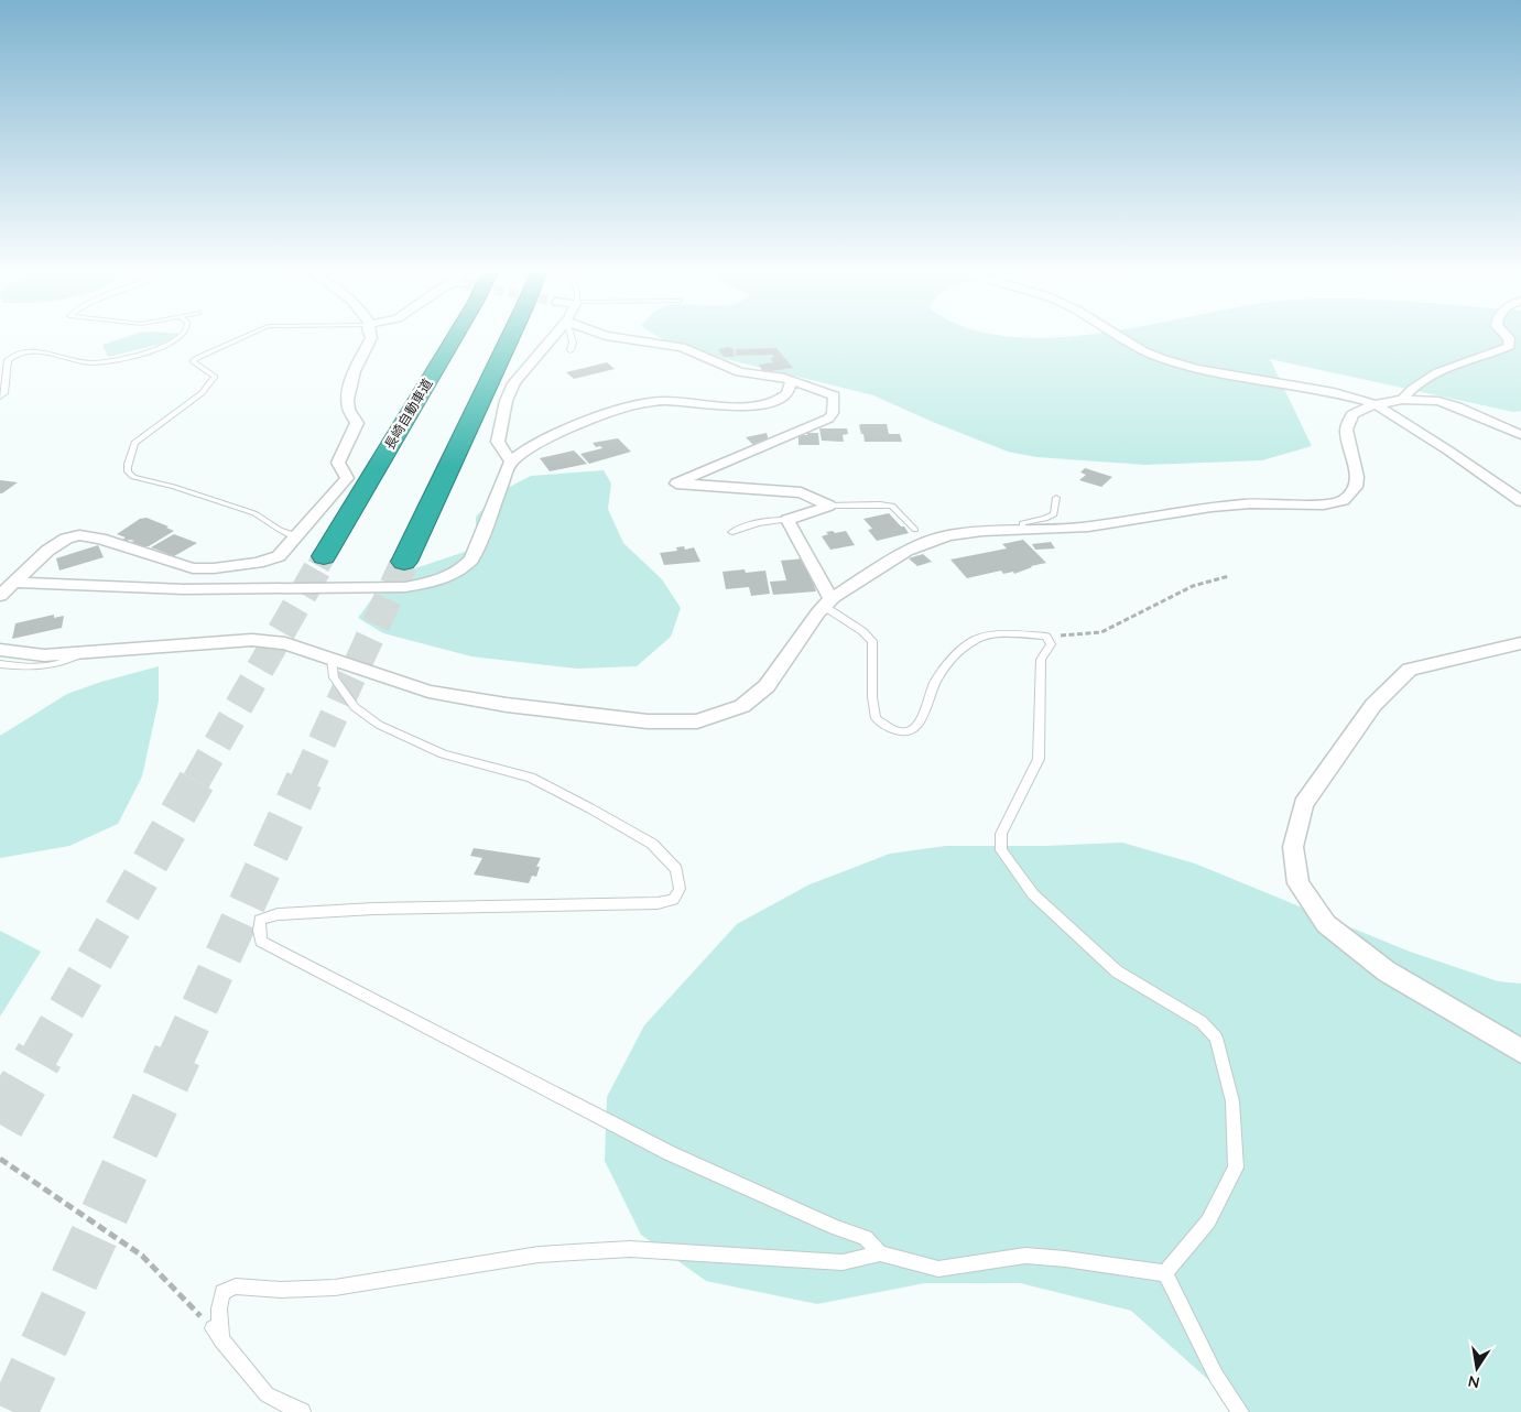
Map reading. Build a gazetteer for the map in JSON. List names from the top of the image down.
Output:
{
  "streets": {
    "highway": ["長崎自動車道"]
  },
  "north": "bottom"
}
